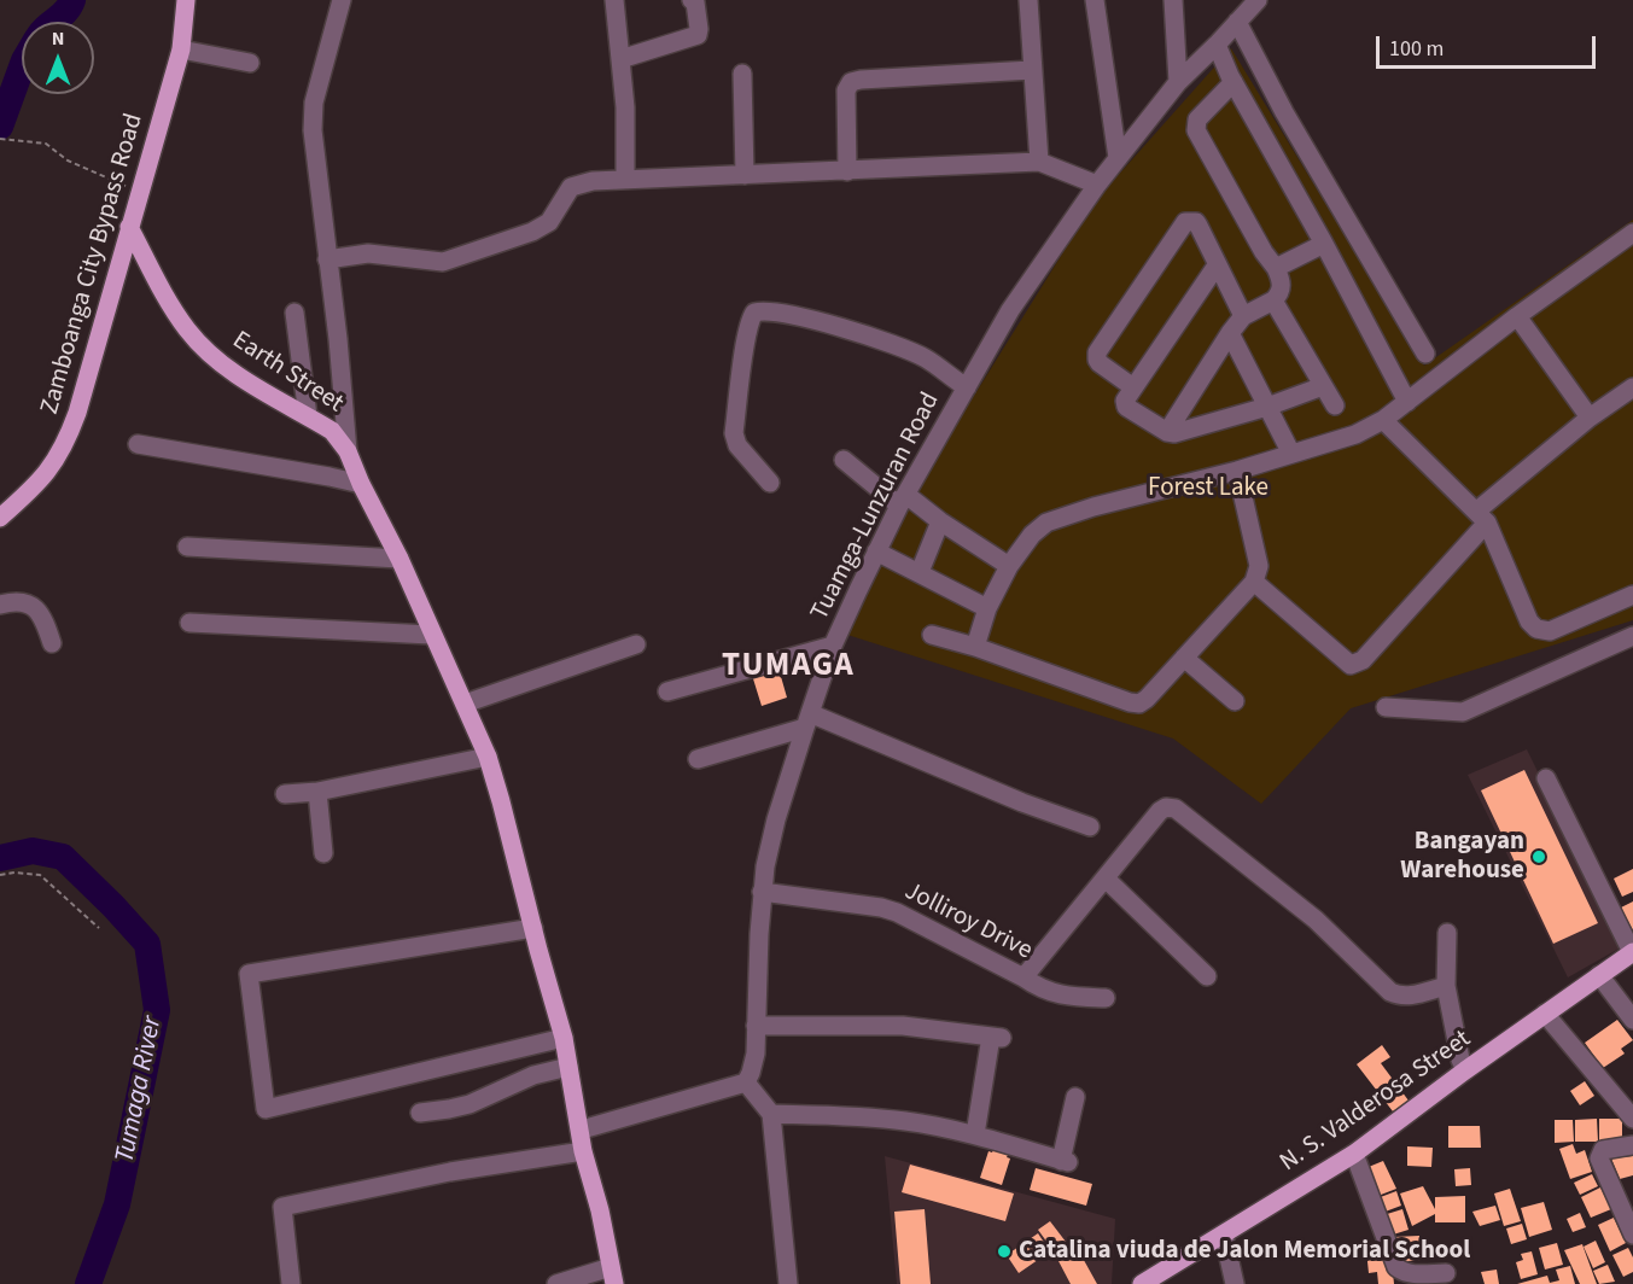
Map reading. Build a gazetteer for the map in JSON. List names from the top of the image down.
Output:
{
  "streets": {
    "main road": ["Zamboanga City Bypass Road", "Earth Street", "N. S. Valderosa Street"],
    "street": ["Tuamga-Lunzuran Road", "Jolliroy Drive"]
  },
  "crossings": [
    ["Zamboanga City Bypass Road", "Earth Street"],
    ["Tuamga-Lunzuran Road", "Jolliroy Drive"]
  ],
  "districts": ["TUMAGA"],
  "water": ["Tumaga River"],
  "parks": ["Forest Lake"],
  "places": ["Bangayan Warehouse", "Catalina viuda de Jalon Memorial School"],
  "scale_bar": "100 m",
  "north": "top"
}
